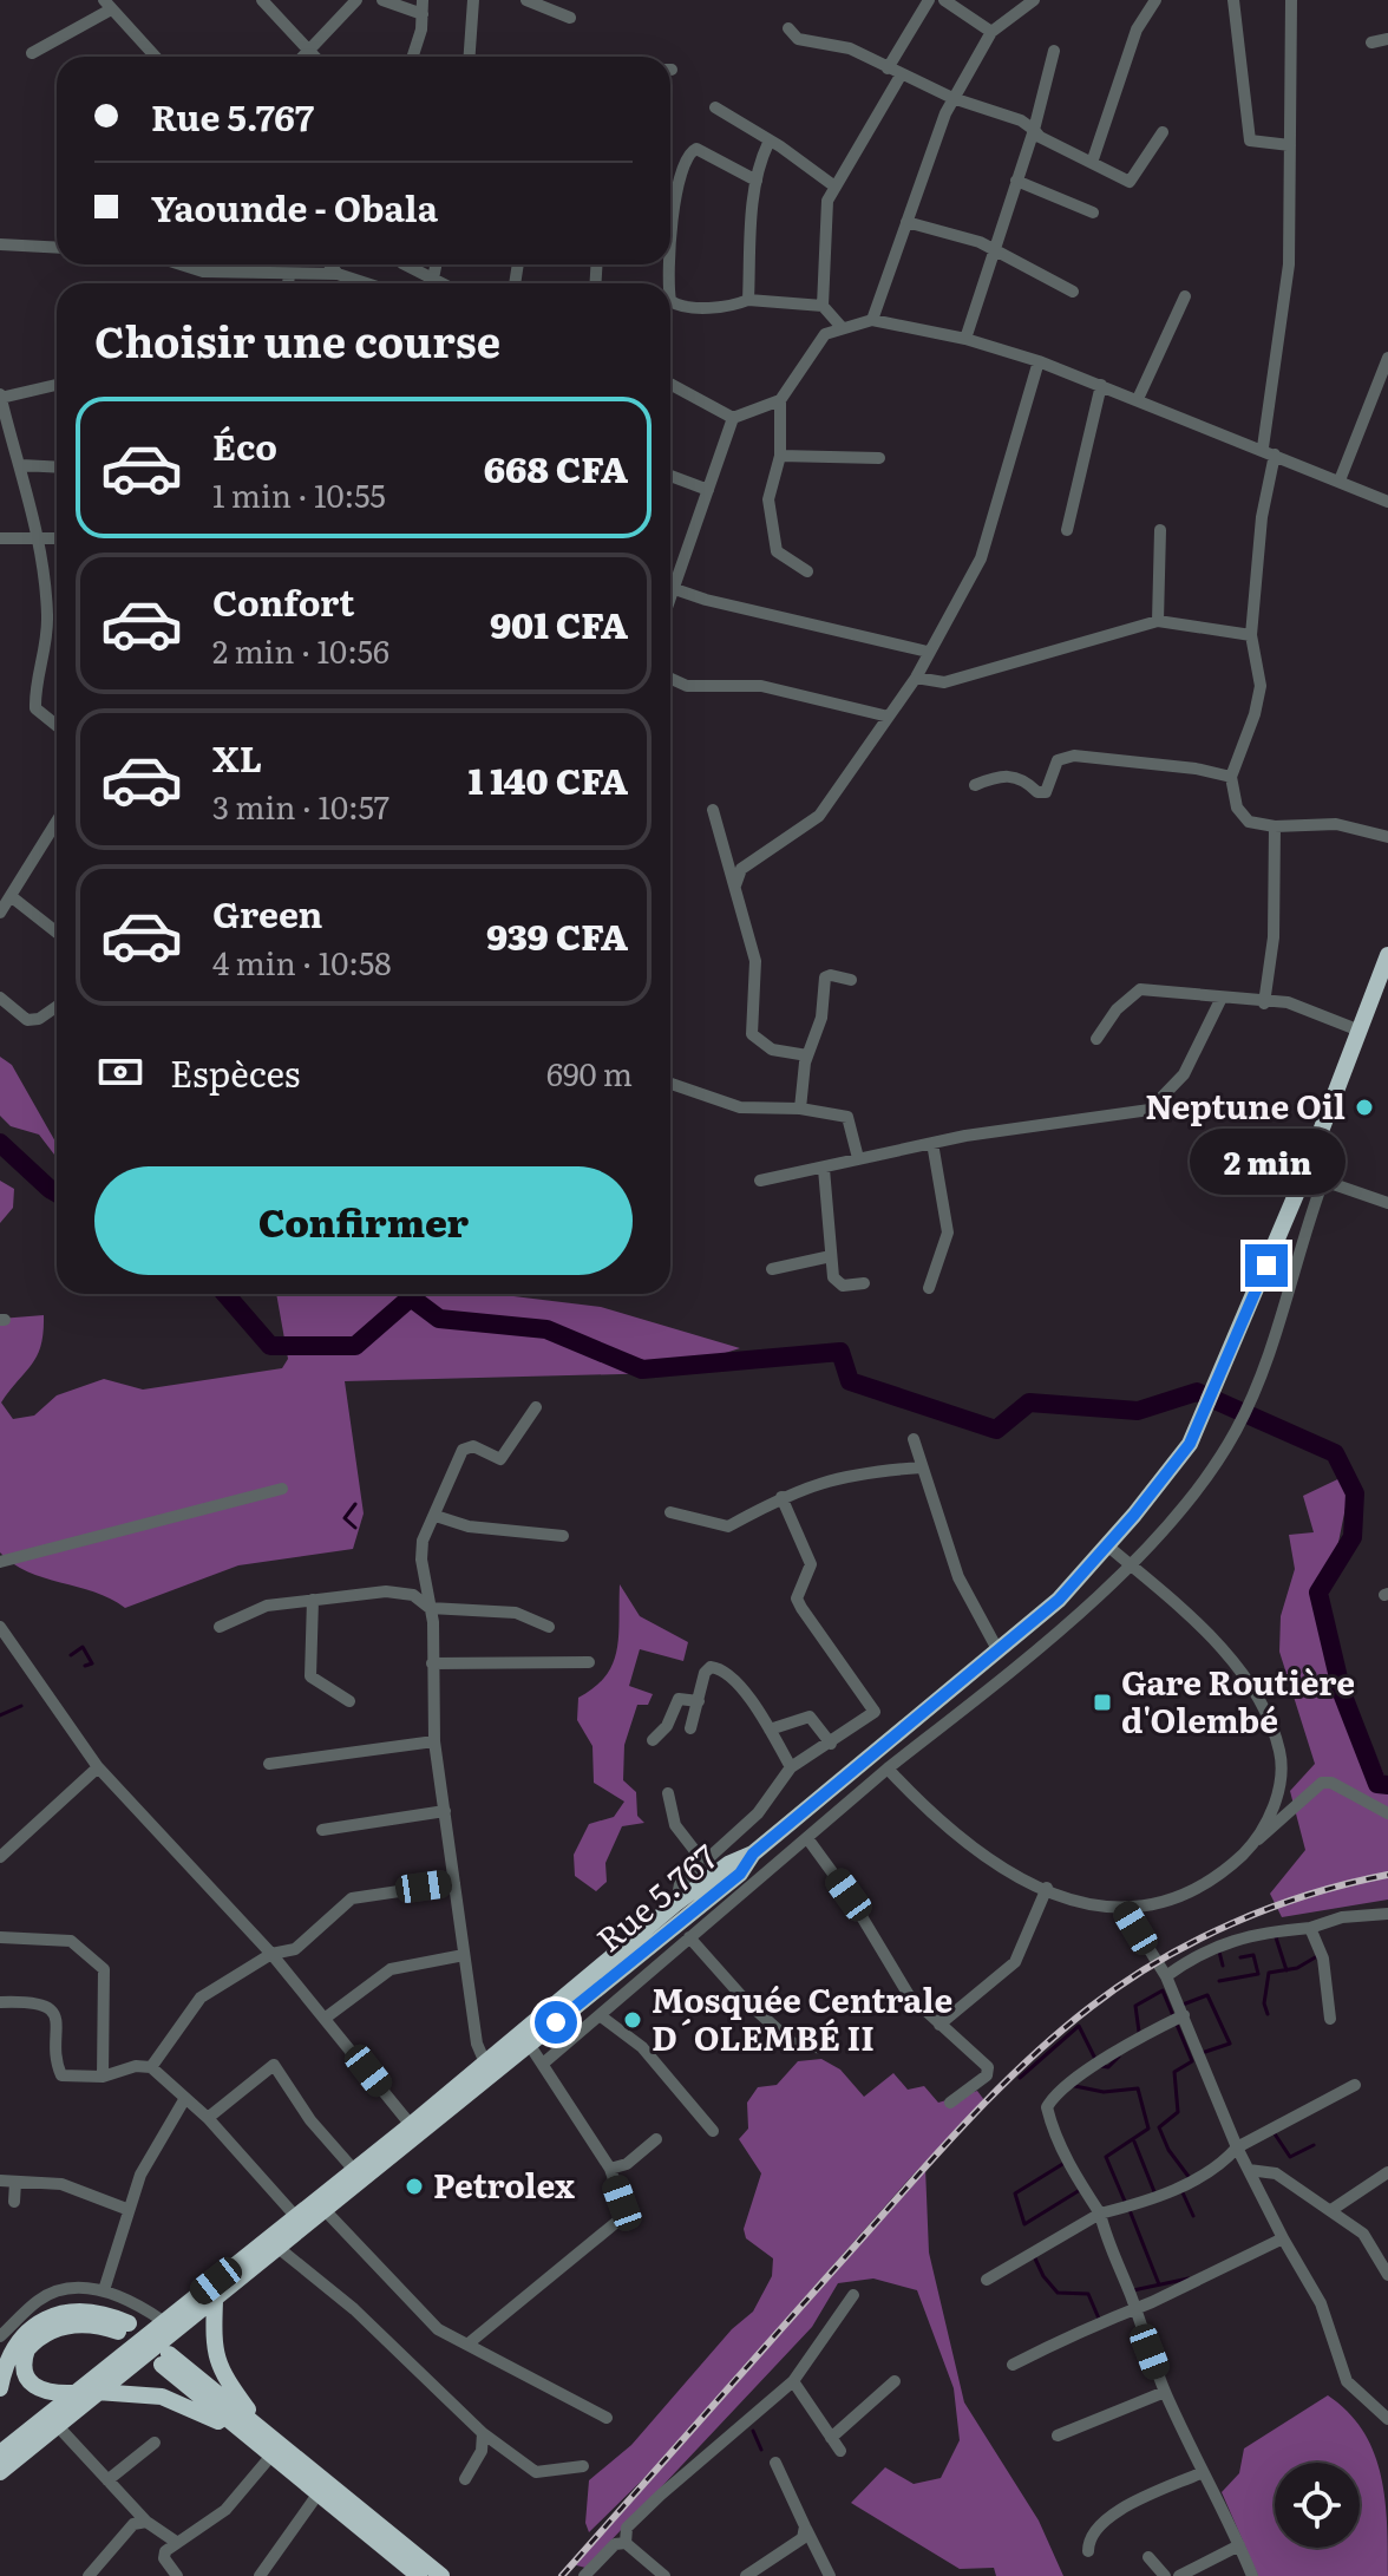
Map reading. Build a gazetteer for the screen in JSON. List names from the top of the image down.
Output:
{
  "streets": {
    "highway": ["Rue 5.767"]
  },
  "places": {
    "other": ["Neptune Oil", "Mosquée Centrale D´OLEMBÉ II", "Petrolex"],
    "transit": ["Gare Routière d'Olembé"]
  },
  "page": {
    "banner": ["Rue 5.767", "Yaounde - Obala"],
    "heading": "Choisir une course",
    "list": [
      {
        "name": "Éco",
        "note": "1 min · 10:55",
        "value": "668 CFA"
      },
      {
        "name": "Confort",
        "note": "2 min · 10:56",
        "value": "901 CFA"
      },
      {
        "name": "XL",
        "note": "3 min · 10:57",
        "value": "1 140 CFA"
      },
      {
        "name": "Green",
        "note": "4 min · 10:58",
        "value": "939 CFA"
      }
    ],
    "pay": ["Espèces", "690 m"],
    "bubble": "2 min",
    "buttons": "Confirmer"
  }
}
